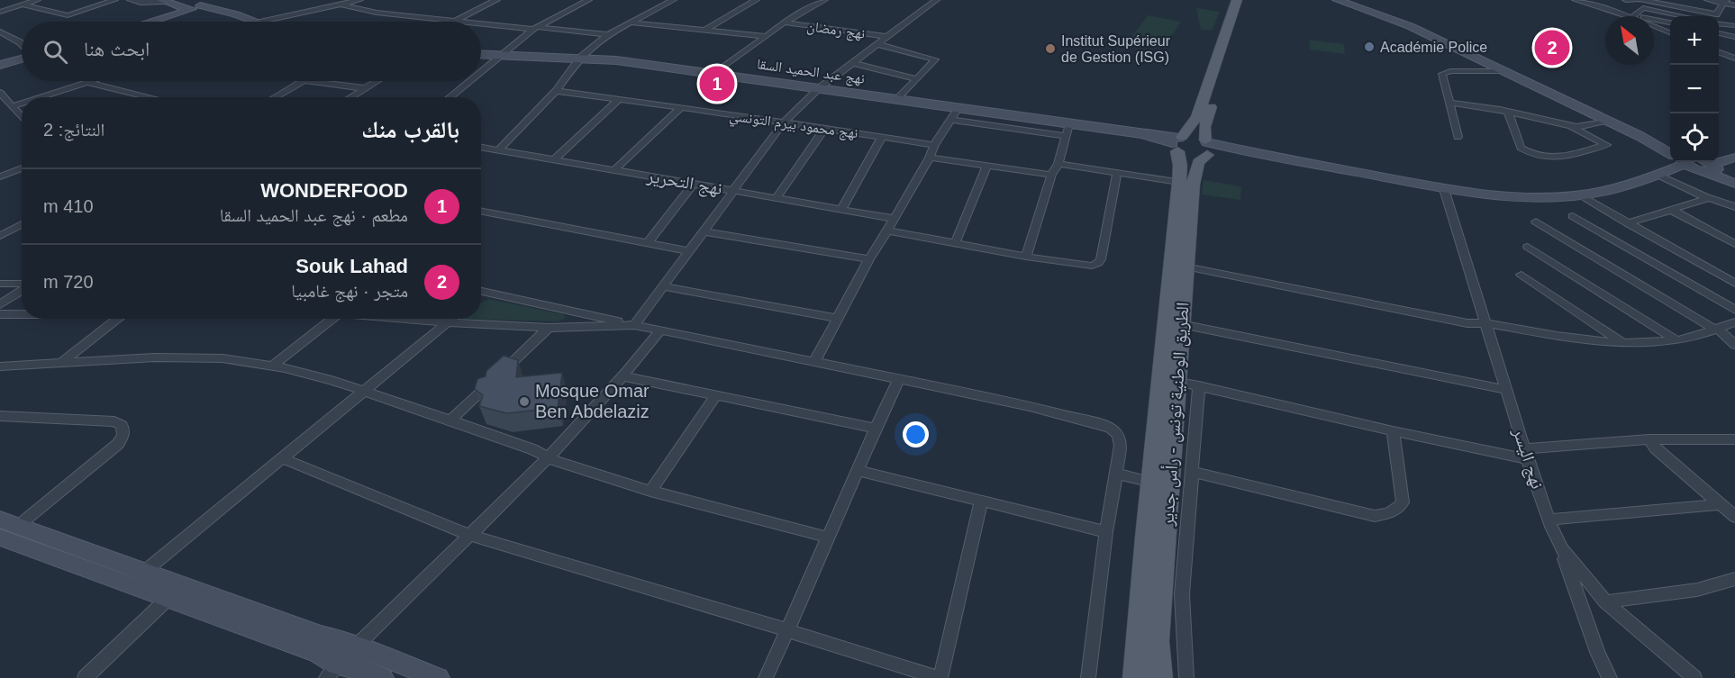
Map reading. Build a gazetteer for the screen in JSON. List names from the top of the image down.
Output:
{
  "streets": {
    "main road": ["الطريق الوطنية تونس - رأس جدير"],
    "street": [
      "نهج رمضان",
      "نهج عبد الحميد السقا",
      "نهج محمود بيرم التونسي",
      "نهج التحرير",
      "نهج اليسر"
    ]
  },
  "crossings": [
    ["نهج عبد الحميد السقا", "الطريق الوطنية تونس - رأس جدير"]
  ],
  "places": ["Académie Police", "Institut Supérieur de Gestion (ISG)", "Mosque Omar Ben Abdelaziz"],
  "north": "top left",
  "page": {
    "map_buttons": ["+", "−"],
    "search": "ابحث هنا",
    "pins": ["2", "1"],
    "heading": ["بالقرب منك", "النتائج: 2"],
    "list": [
      {
        "mark": "1",
        "name": "WONDERFOOD",
        "note": "مطعم · نهج عبد الحميد السقا",
        "value": "410 m"
      },
      {
        "mark": "2",
        "name": "Souk Lahad",
        "note": "متجر · نهج غامبيا",
        "value": "720 m"
      }
    ]
  }
}
